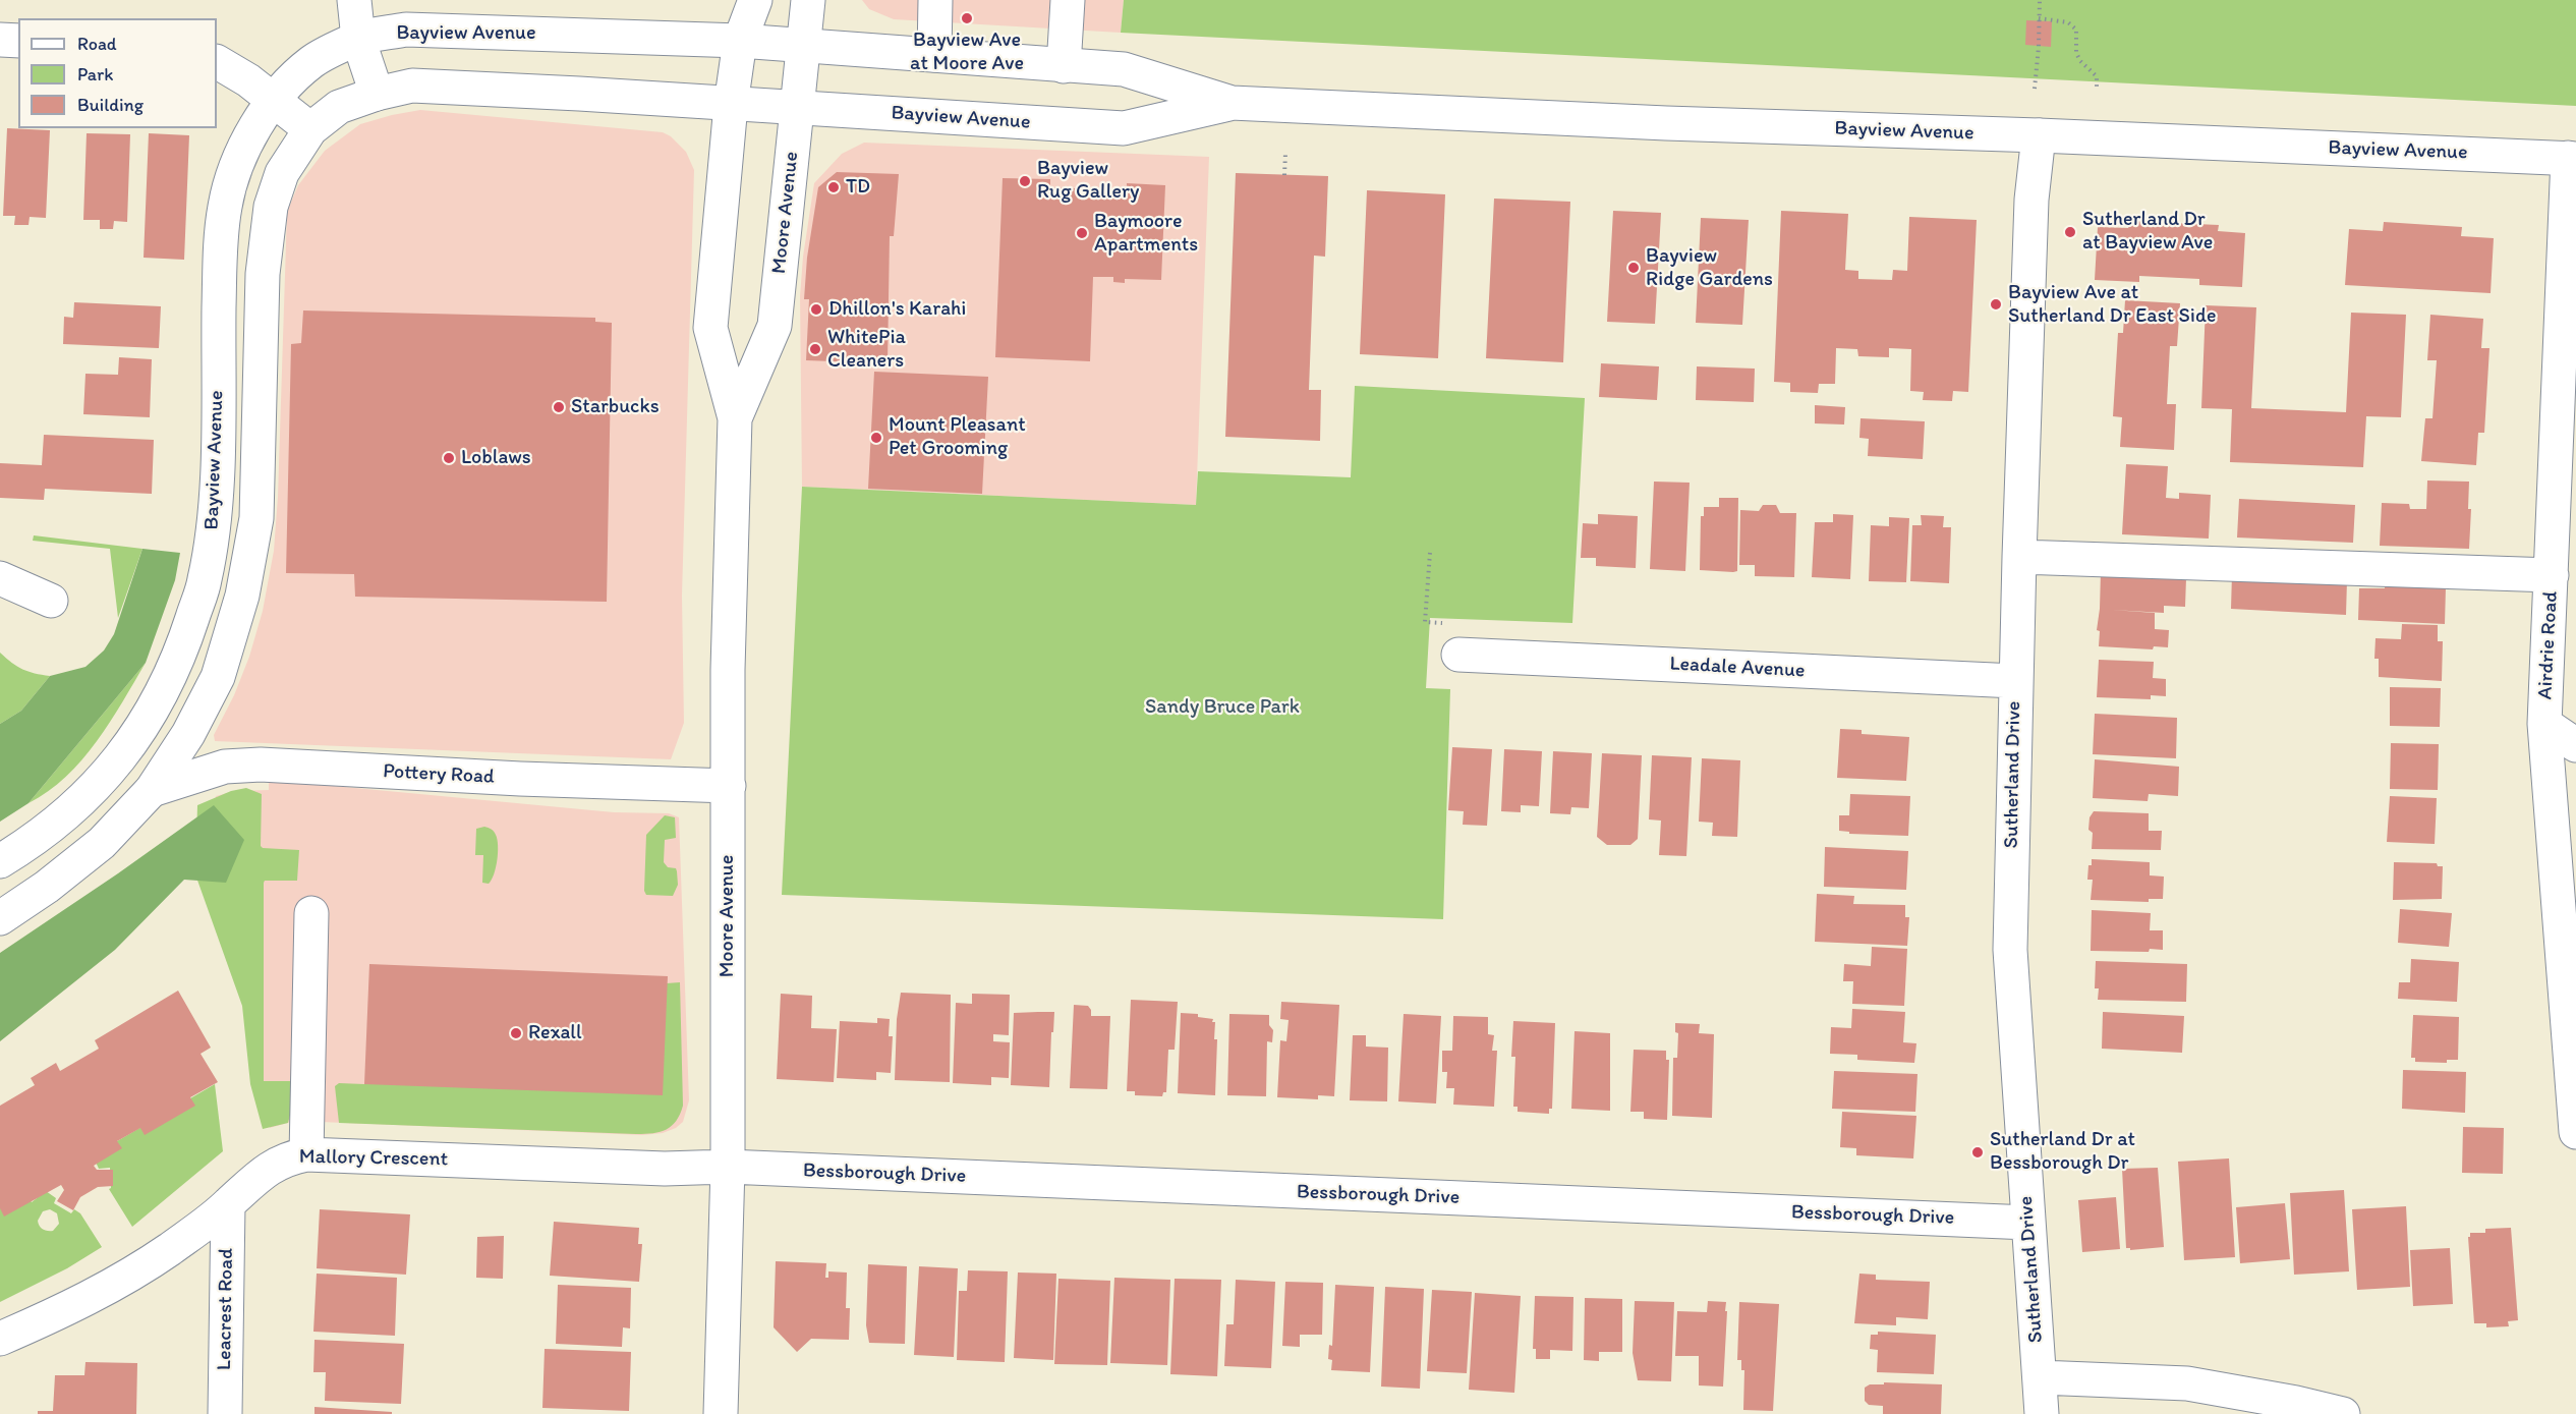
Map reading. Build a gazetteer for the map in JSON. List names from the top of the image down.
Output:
{
  "streets": {
    "street": [
      "Bayview Avenue",
      "Moore Avenue",
      "Airdrie Road",
      "Leadale Avenue",
      "Pottery Road",
      "Sutherland Drive",
      "Mallory Crescent",
      "Bessborough Drive",
      "Leacrest Road"
    ]
  },
  "crossings": [
    ["Bayview Avenue", "Moore Avenue"],
    ["Bayview Avenue", "Airdrie Road"],
    ["Bayview Avenue", "Pottery Road"],
    ["Bayview Avenue", "Sutherland Drive"],
    ["Moore Avenue", "Pottery Road"],
    ["Moore Avenue", "Mallory Crescent"],
    ["Moore Avenue", "Bessborough Drive"],
    ["Leadale Avenue", "Sutherland Drive"],
    ["Sutherland Drive", "Bessborough Drive"],
    ["Mallory Crescent", "Bessborough Drive"],
    ["Mallory Crescent", "Leacrest Road"]
  ],
  "parks": ["Sandy Bruce Park"],
  "places": [
    "Bayview Ave at Moore Ave",
    "Bayview Rug Gallery",
    "TD",
    "Sutherland Dr at Bayview Ave",
    "Baymoore Apartments",
    "Bayview Ridge Gardens",
    "Bayview Ave at Sutherland Dr East Side",
    "Dhillon's Karahi",
    "WhitePia Cleaners",
    "Starbucks",
    "Mount Pleasant Pet Grooming",
    "Loblaws",
    "Rexall",
    "Sutherland Dr at Bessborough Dr"
  ],
  "legend": ["Road", "Park", "Building"]
}
